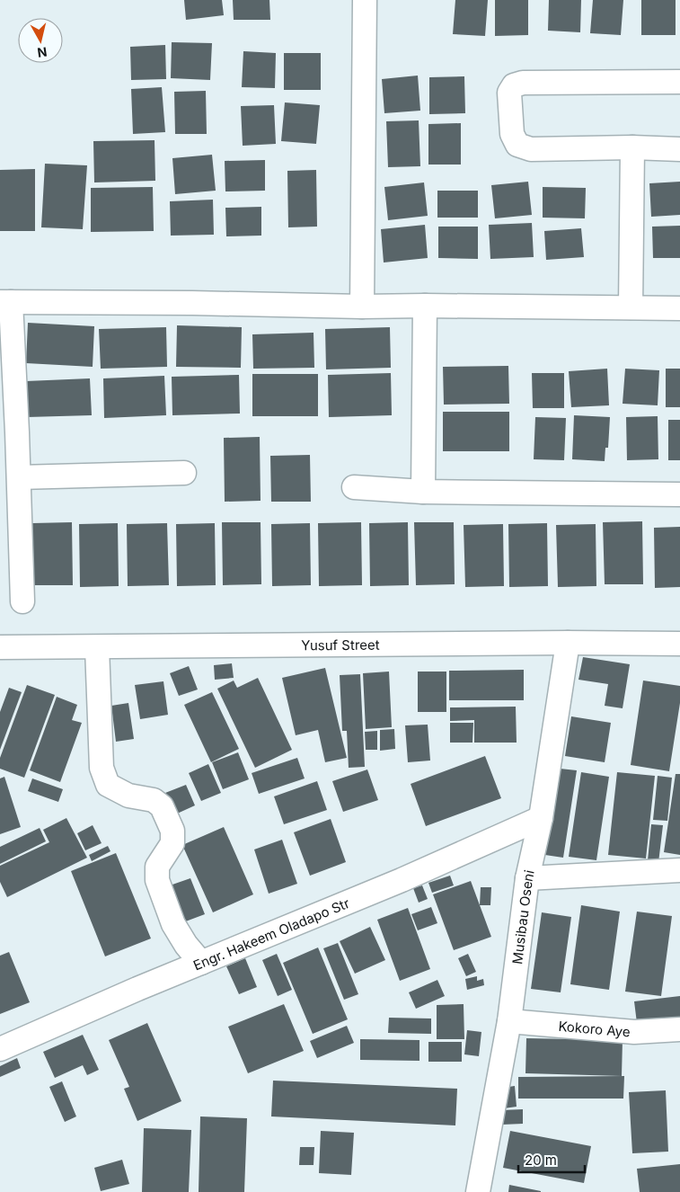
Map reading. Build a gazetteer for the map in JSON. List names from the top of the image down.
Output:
{
  "streets": {
    "street": [
      "Yusuf Street",
      "Musibau Oseni",
      "Engr. Hakeem Oladapo Str",
      "Kokoro Aye"
    ]
  },
  "crossings": [
    ["Yusuf Street", "Musibau Oseni"],
    ["Musibau Oseni", "Engr. Hakeem Oladapo Str"],
    ["Musibau Oseni", "Kokoro Aye"]
  ],
  "scale_bar": "20 m",
  "north": "bottom"
}
